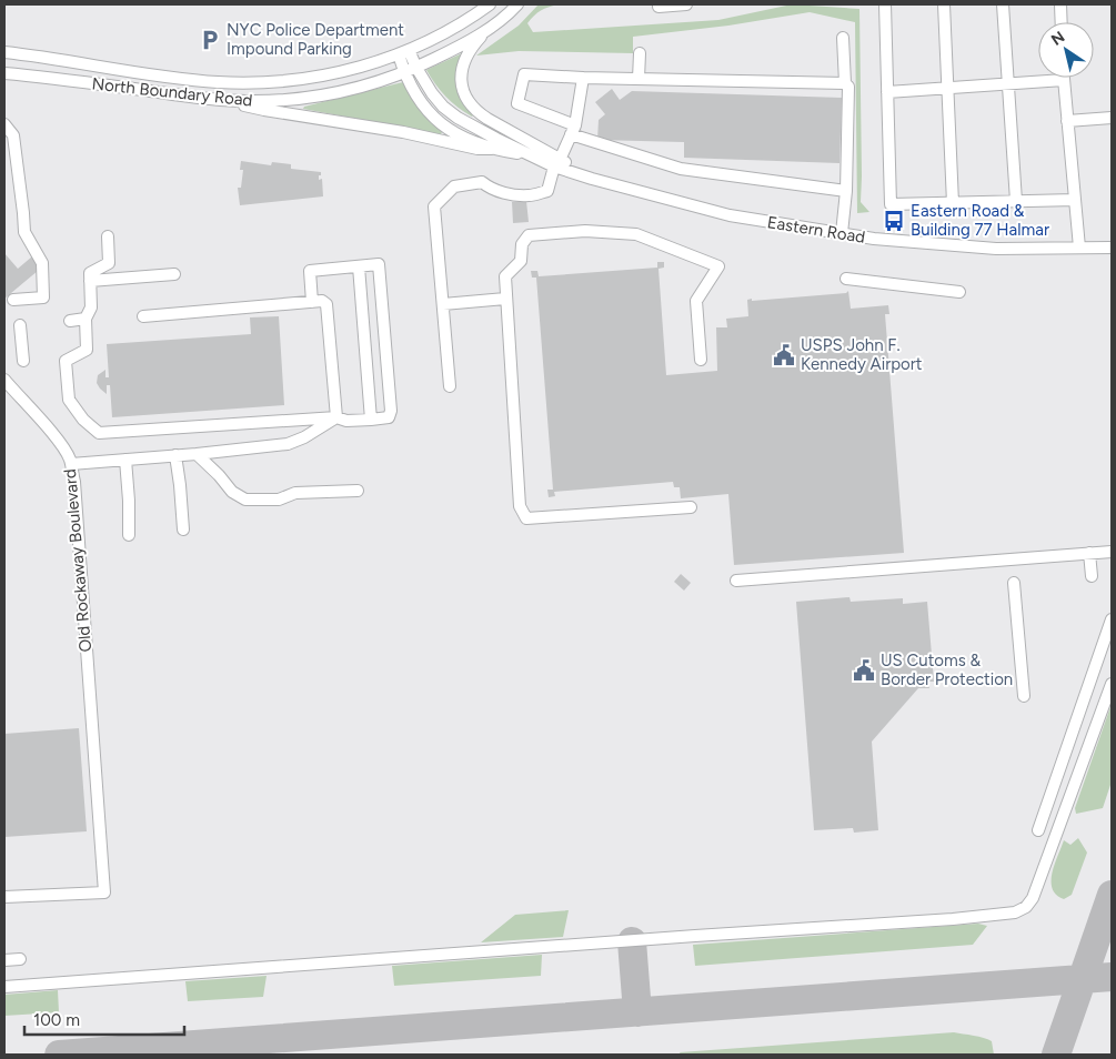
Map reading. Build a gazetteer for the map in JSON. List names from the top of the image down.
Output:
{
  "streets": {
    "street": ["North Boundary Road", "Eastern Road", "Old Rockaway Boulevard"]
  },
  "crossings": [
    ["North Boundary Road", "Eastern Road"]
  ],
  "places": {
    "parking": ["NYC Police Department Impound Parking"],
    "bus stop": ["Eastern Road & Building 77 Halmar"],
    "public building": ["USPS John F. Kennedy Airport", "US Cutoms & Border Protection"]
  },
  "scale_bar": "100 m",
  "north": "top left"
}
